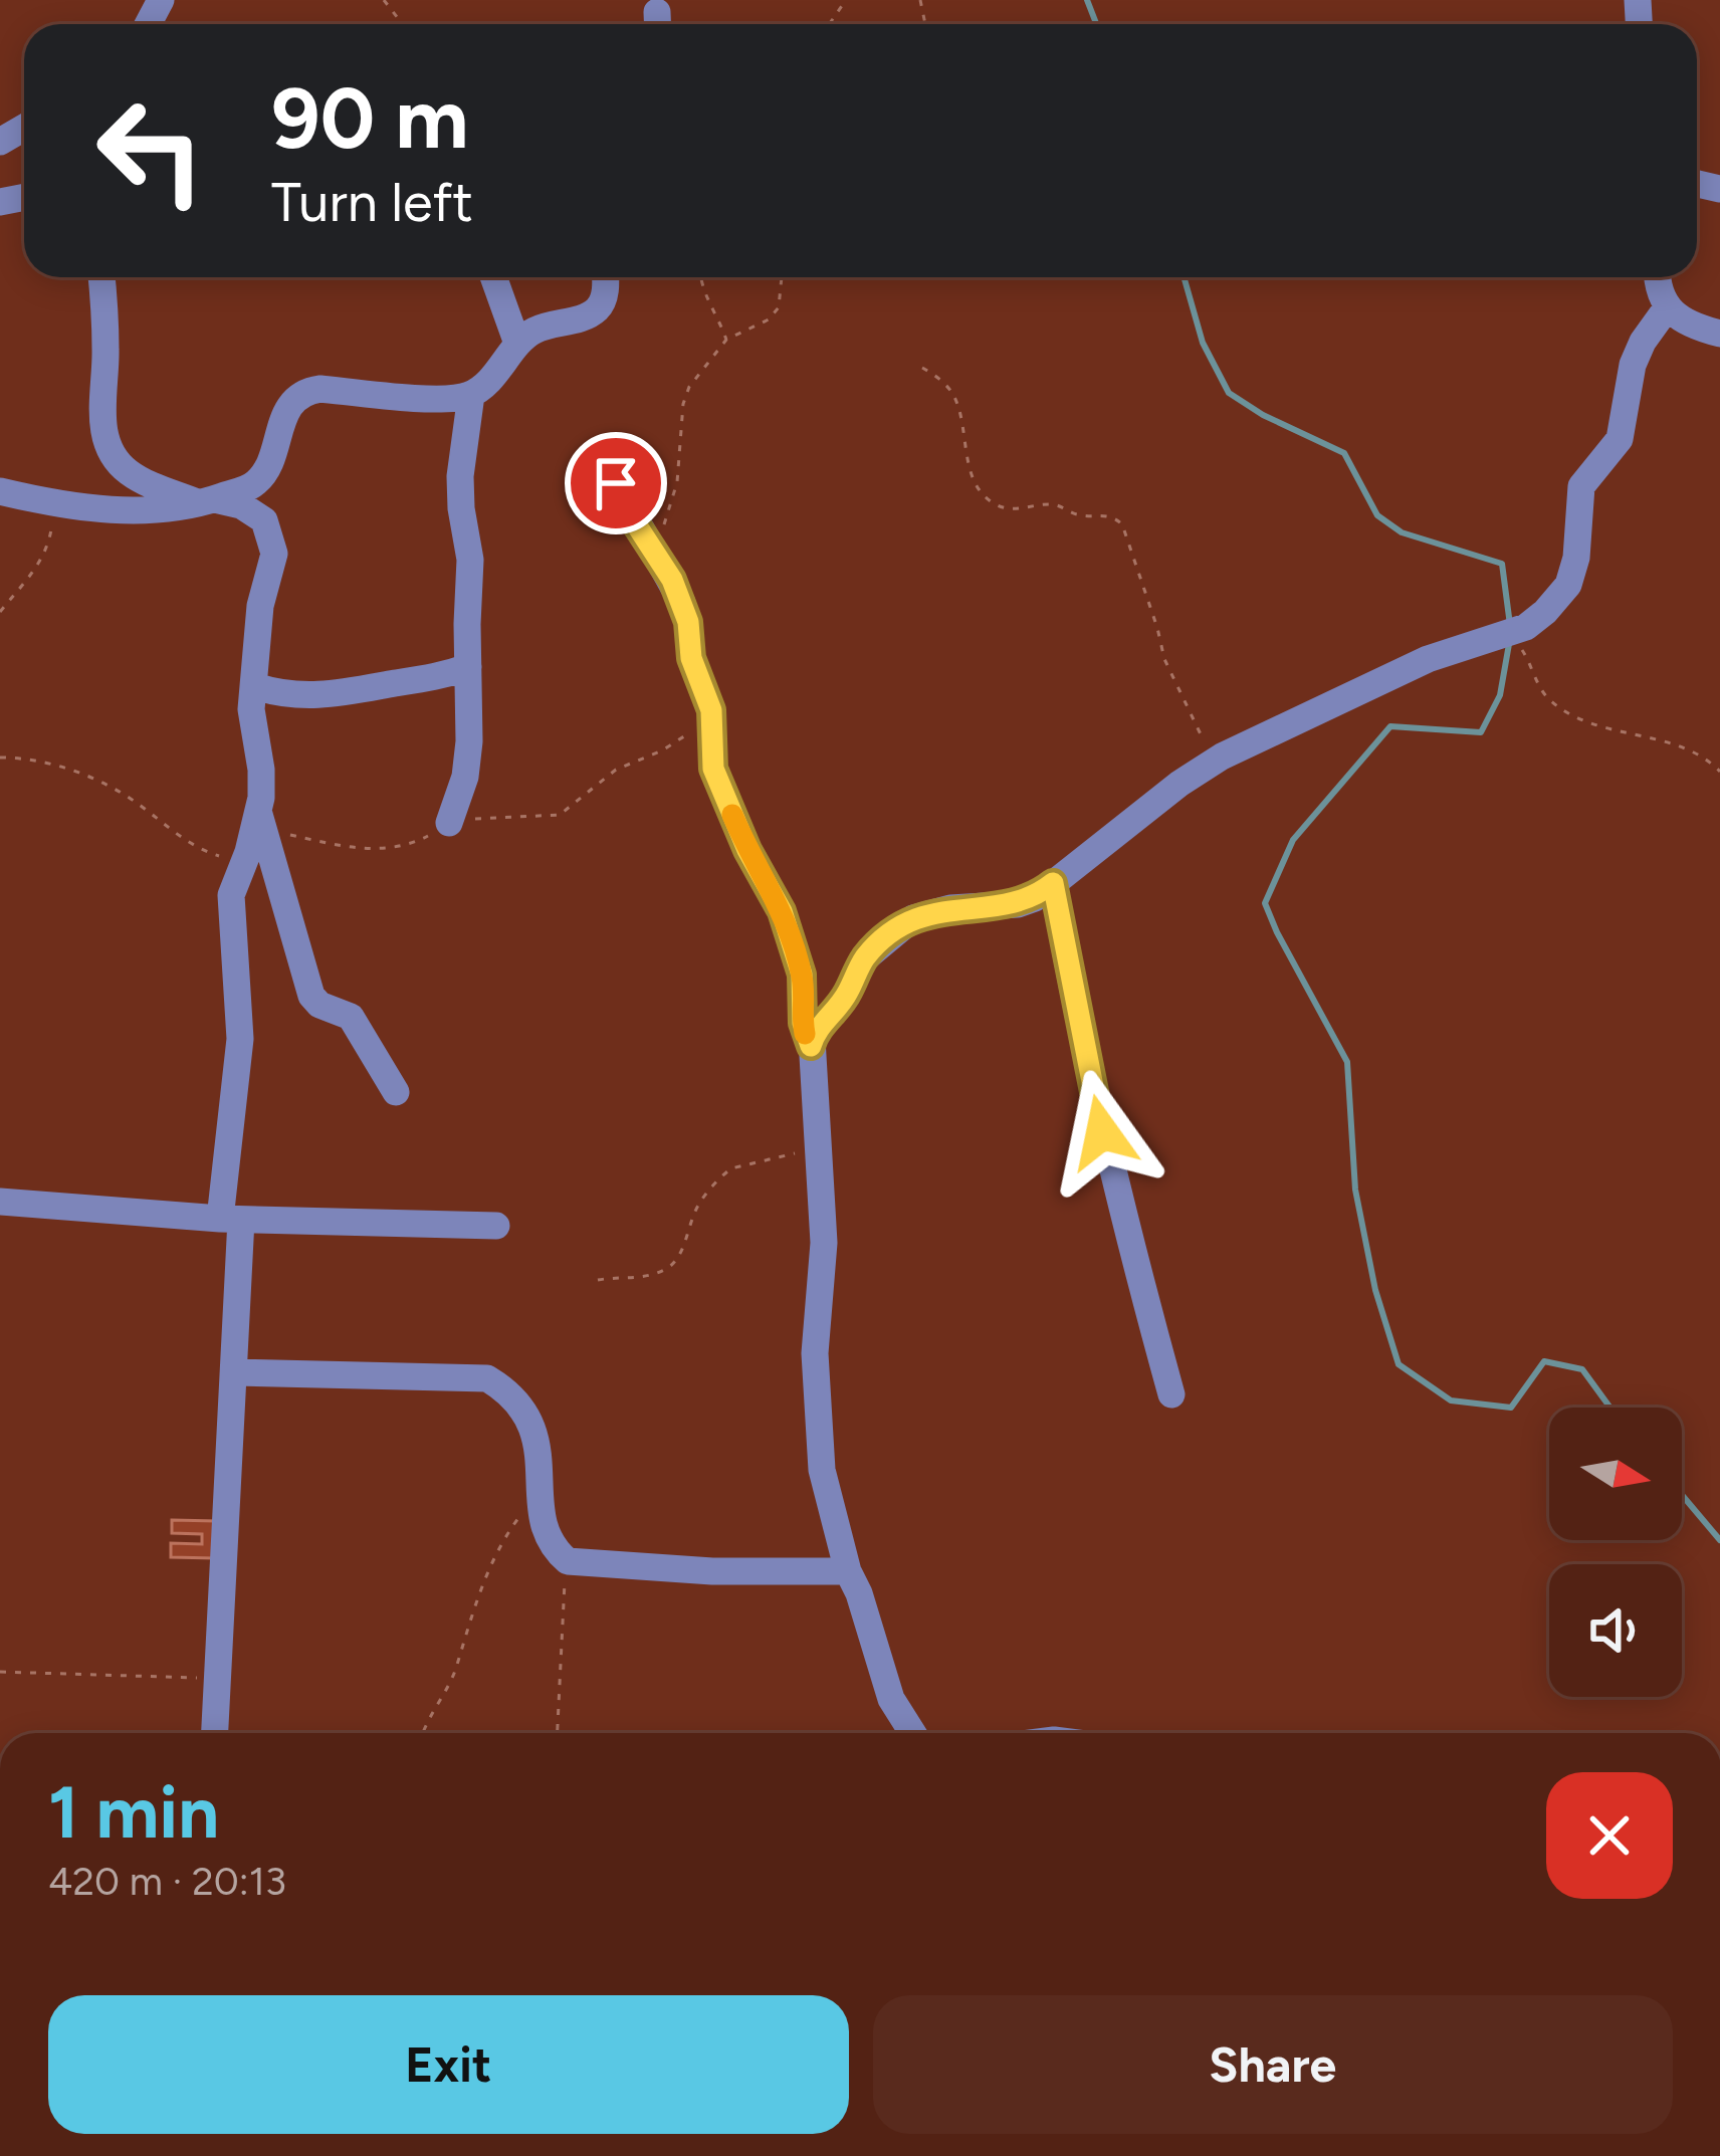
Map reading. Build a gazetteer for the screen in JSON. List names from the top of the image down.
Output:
{
  "north": "right",
  "page": {
    "turn": ["90 m", "Turn left"],
    "heading": ["1 min", "420 m · 20:13"],
    "buttons": ["Exit", "Share"]
  }
}
